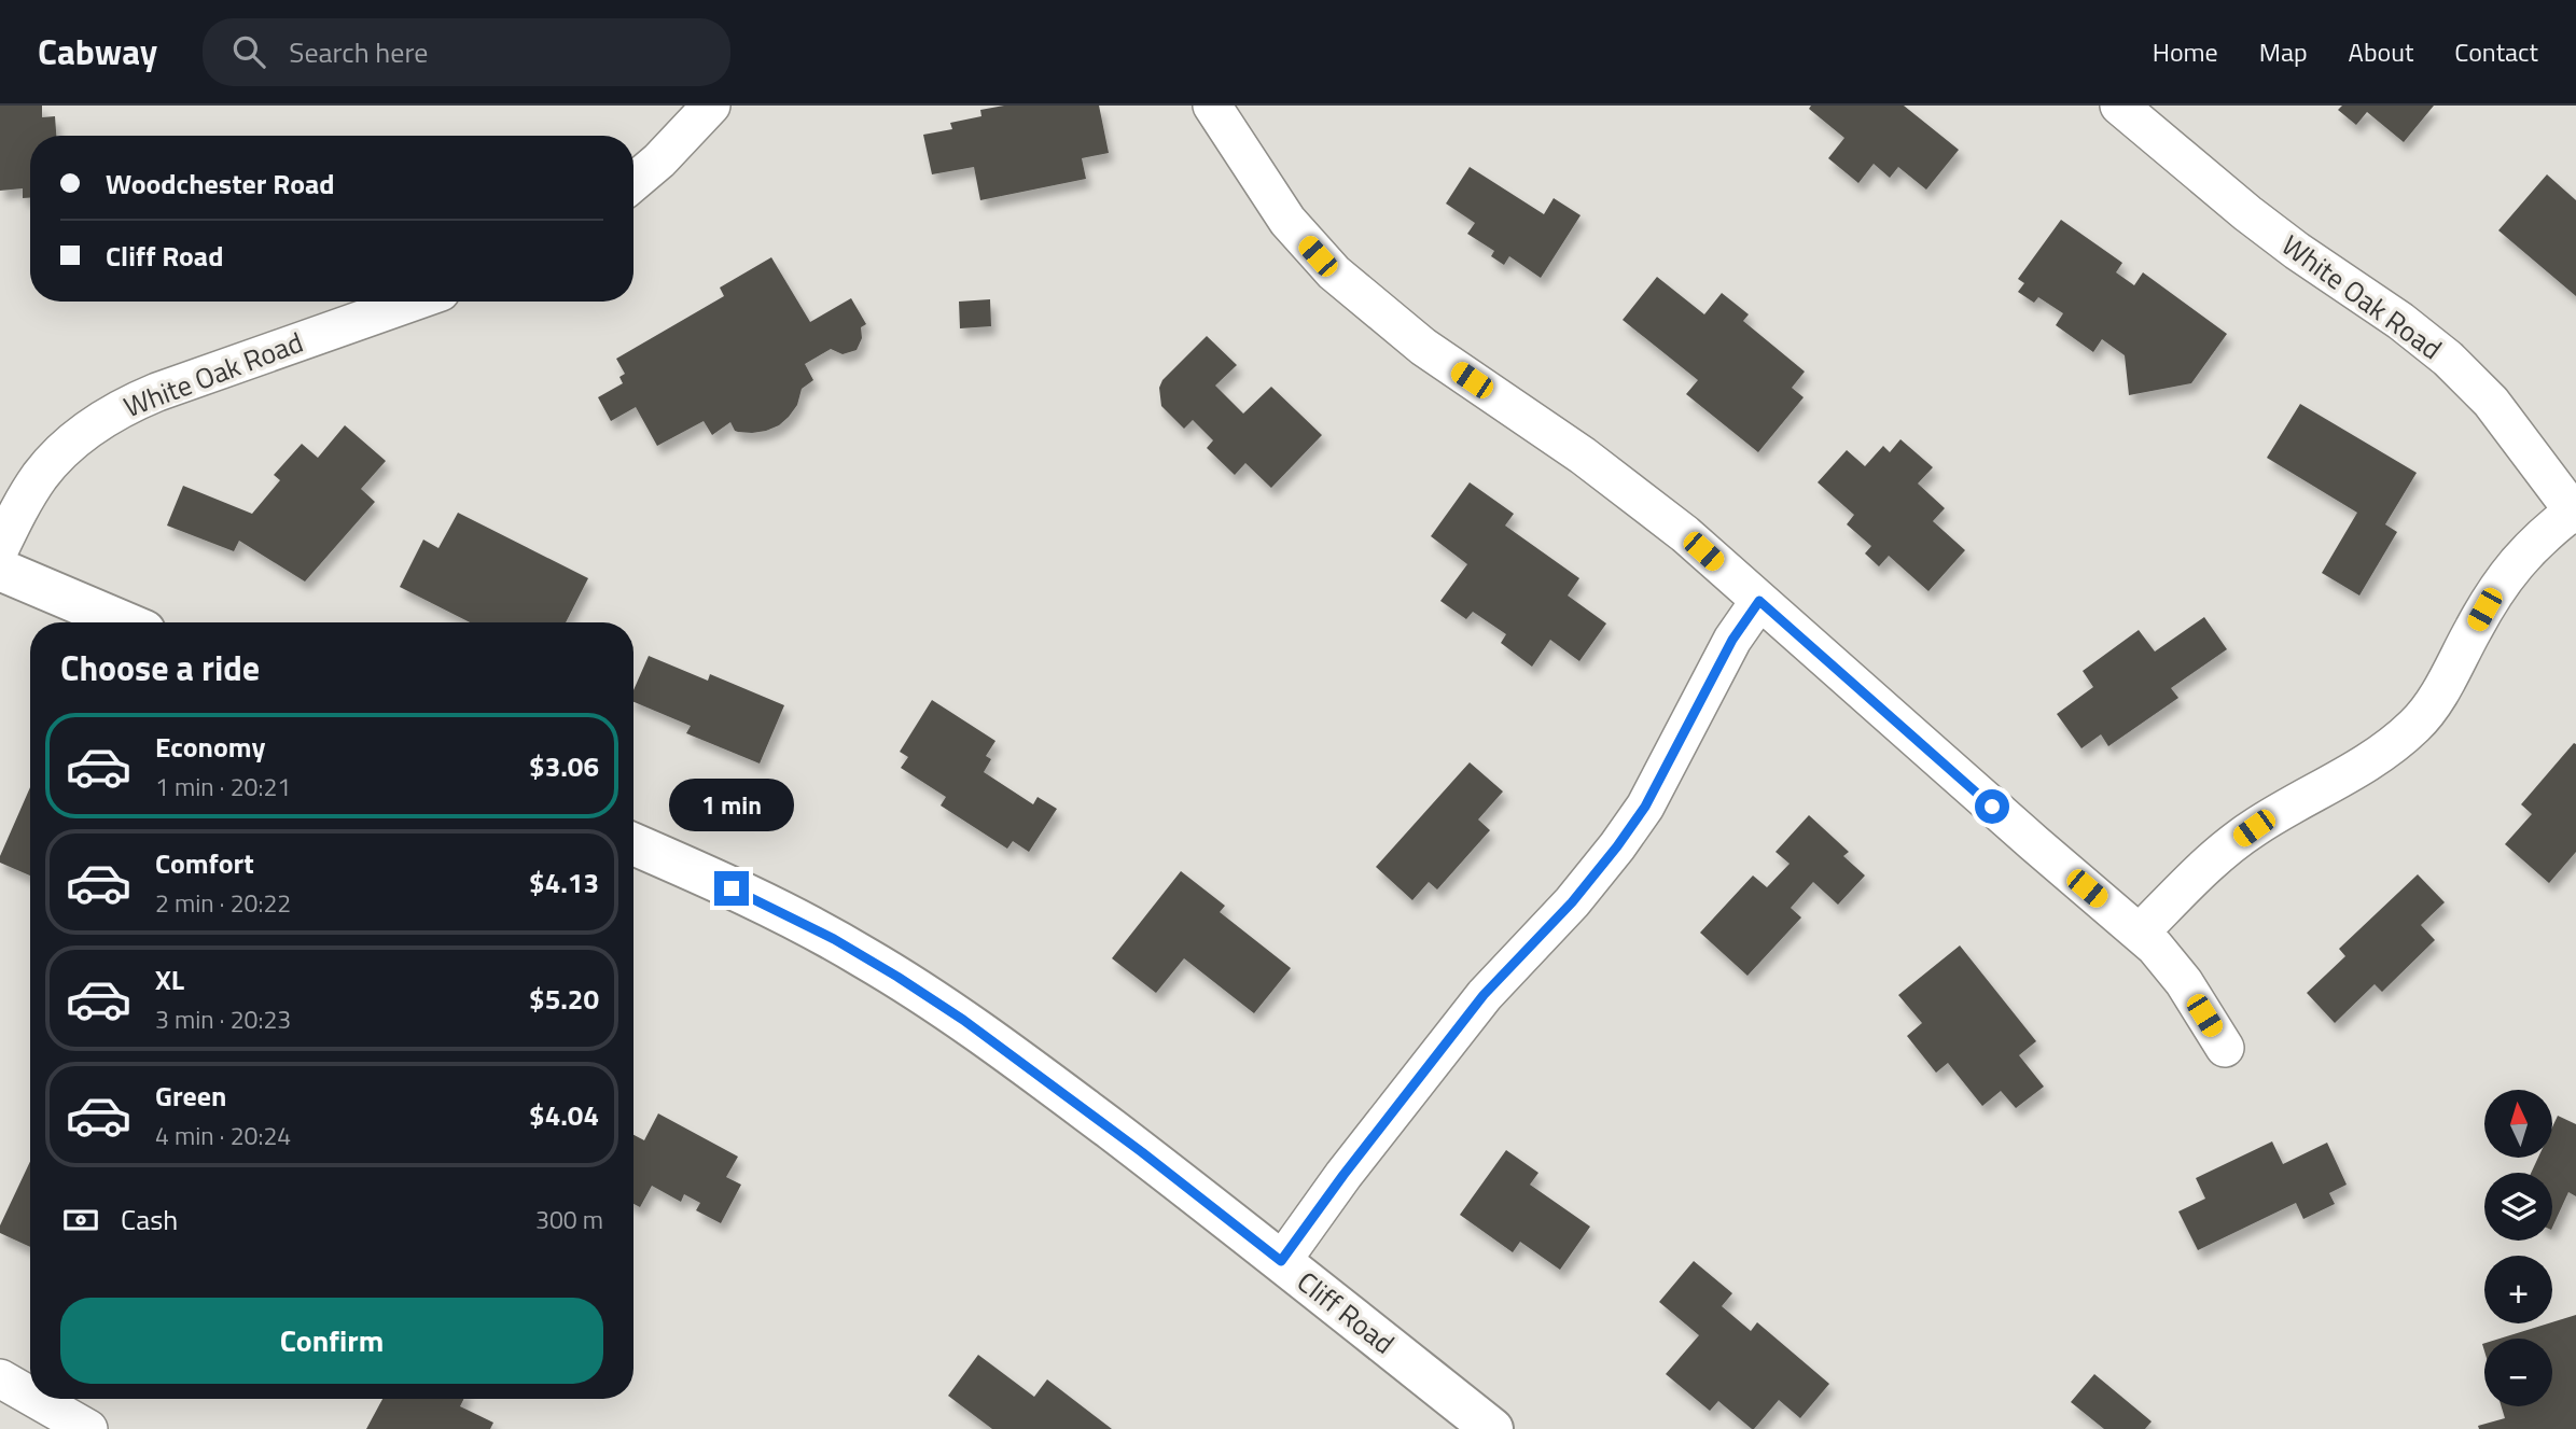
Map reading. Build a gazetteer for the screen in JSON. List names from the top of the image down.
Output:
{
  "streets": {
    "street": ["White Oak Road", "Cliff Road"]
  },
  "north": "top",
  "page": {
    "header": "Cabway",
    "search": "Search here",
    "nav": [
      "Home",
      "Map",
      "About",
      "Contact"
    ],
    "banner": ["Woodchester Road", "Cliff Road"],
    "heading": "Choose a ride",
    "list": [
      {
        "name": "Economy",
        "note": "1 min · 20:21",
        "value": "$3.06"
      },
      {
        "name": "Comfort",
        "note": "2 min · 20:22",
        "value": "$4.13"
      },
      {
        "name": "XL",
        "note": "3 min · 20:23",
        "value": "$5.20"
      },
      {
        "name": "Green",
        "note": "4 min · 20:24",
        "value": "$4.04"
      }
    ],
    "bubble": "1 min",
    "map_buttons": ["+", "−"],
    "pay": ["Cash", "300 m"],
    "buttons": "Confirm"
  }
}
